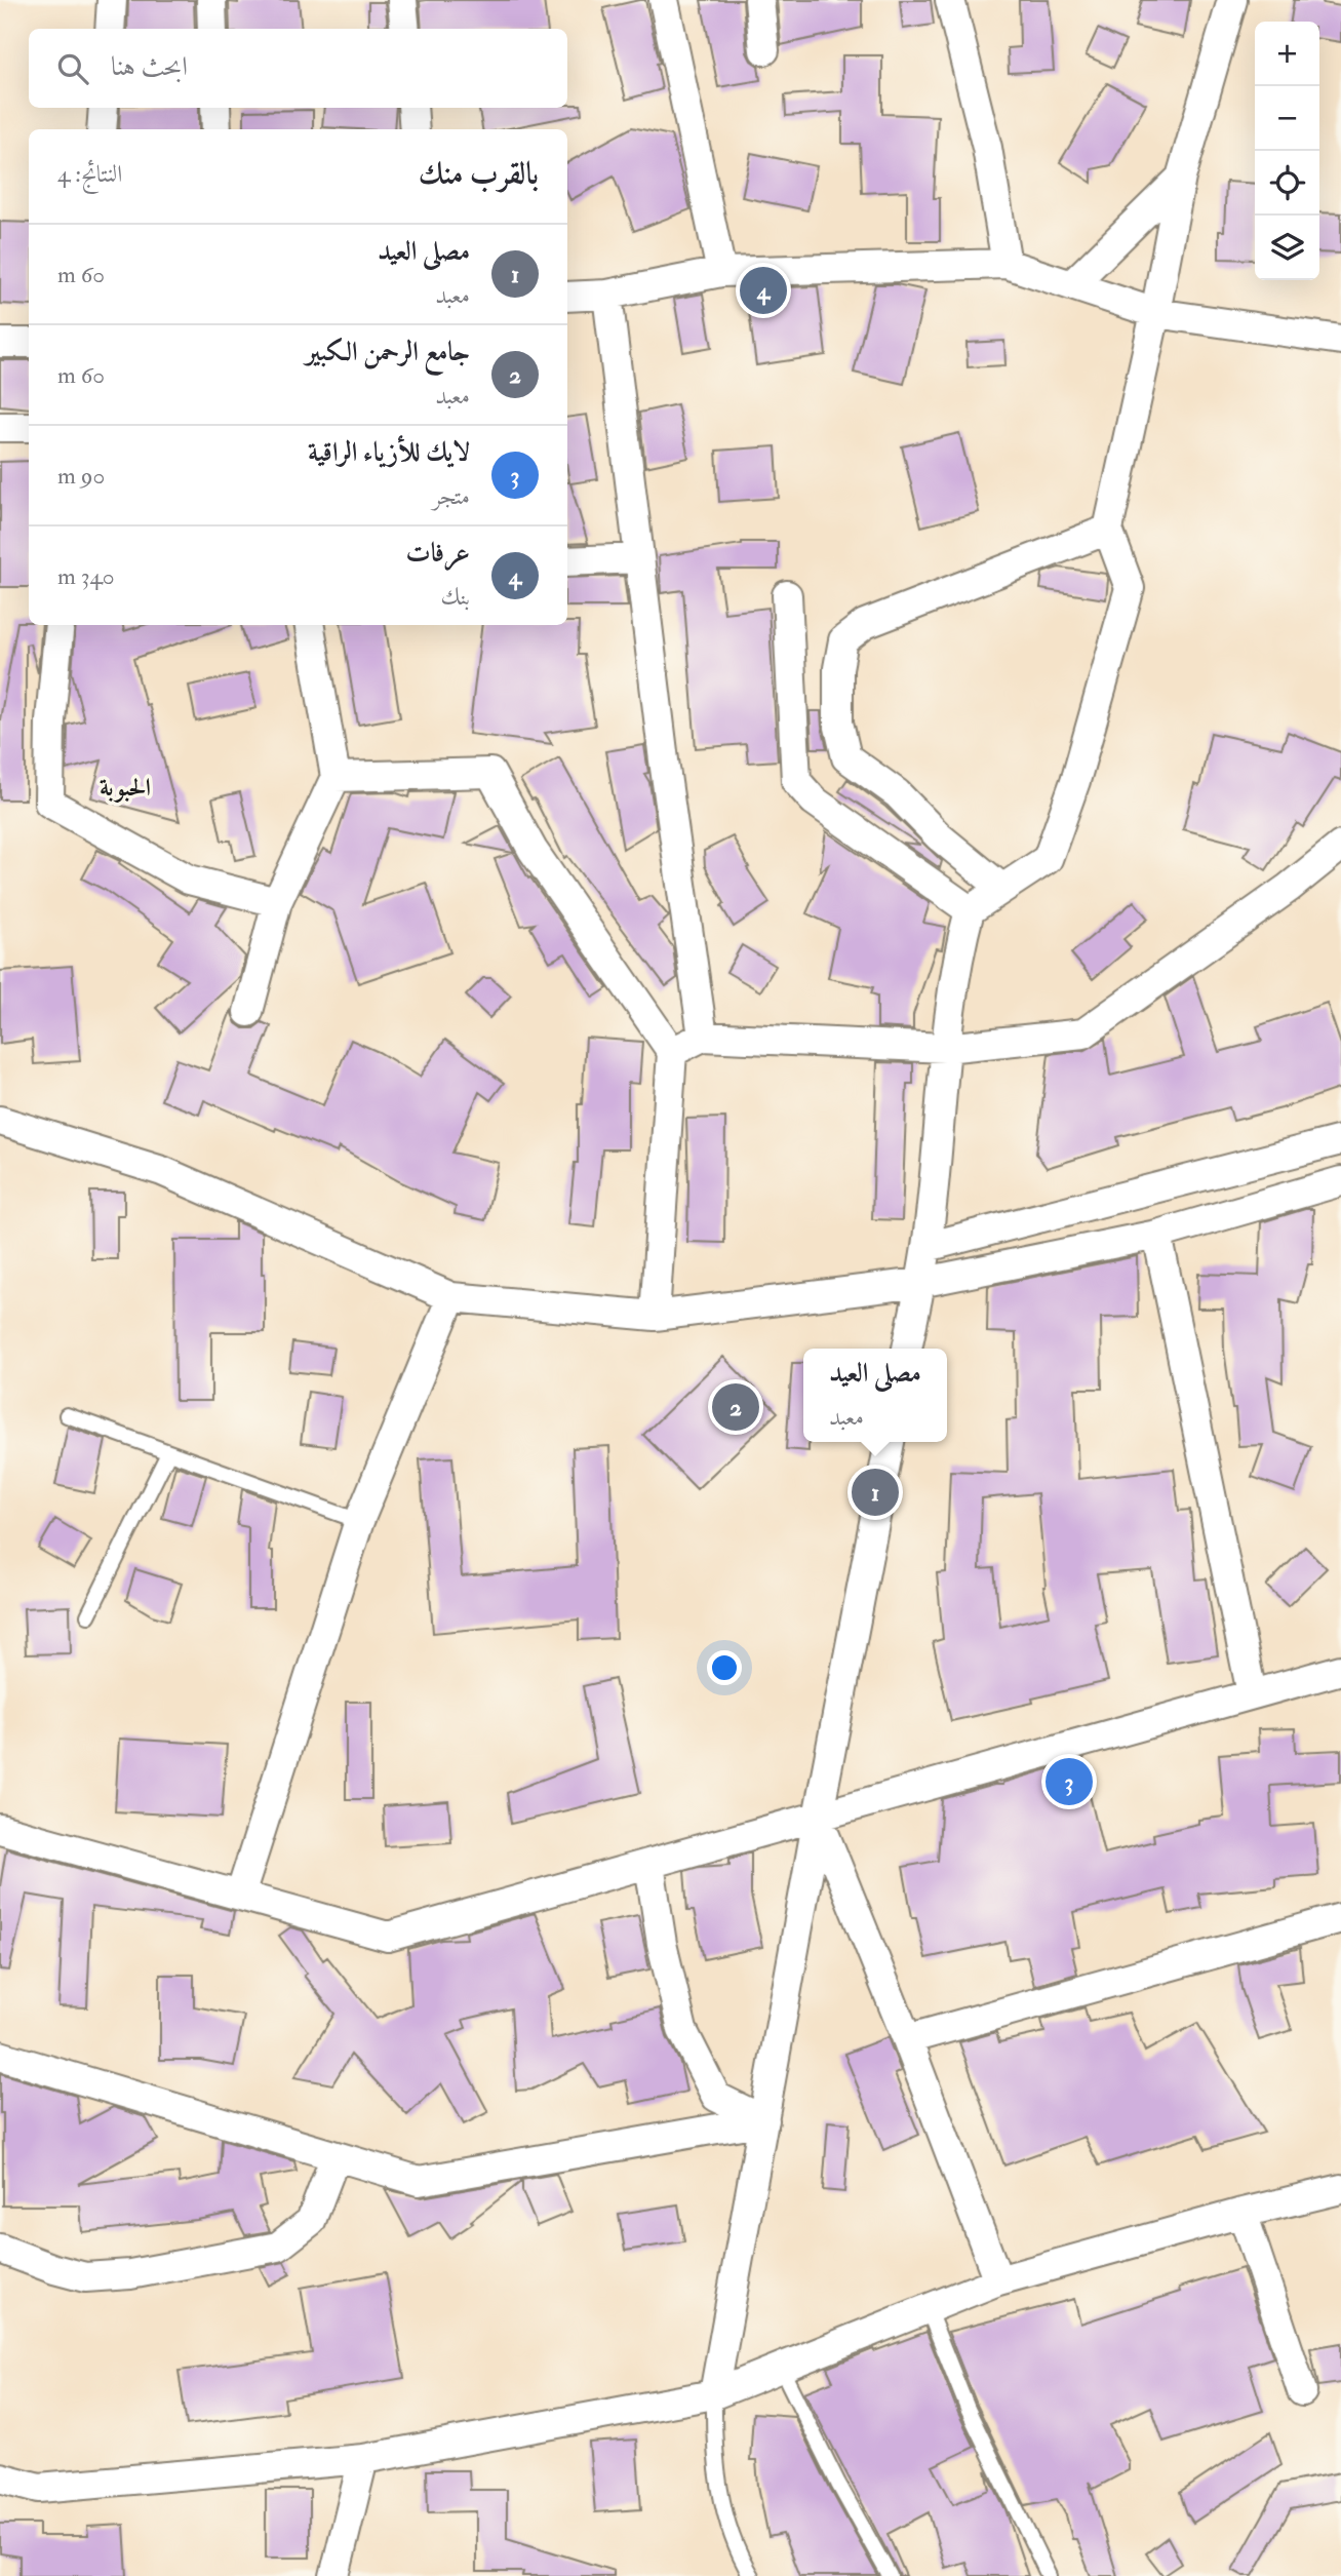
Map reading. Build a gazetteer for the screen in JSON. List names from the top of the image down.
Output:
{
  "districts": ["الحبوبة"],
  "page": {
    "map_buttons": ["+", "−"],
    "search": "ابحث هنا",
    "heading": ["بالقرب منك", "النتائج: 4"],
    "list": [
      {
        "mark": "1",
        "name": "مصلى العيد",
        "note": "معبد",
        "value": "60 m"
      },
      {
        "mark": "2",
        "name": "جامع الرحمن الكبير",
        "note": "معبد",
        "value": "60 m"
      },
      {
        "mark": "3",
        "name": "لايك للأزياء الراقية",
        "note": "متجر",
        "value": "90 m"
      },
      {
        "mark": "4",
        "name": "عرفات",
        "note": "بنك",
        "value": "340 m"
      }
    ],
    "pins": [
      "4",
      "2",
      "1",
      "3"
    ],
    "popup": ["مصلى العيد", "معبد"]
  }
}
